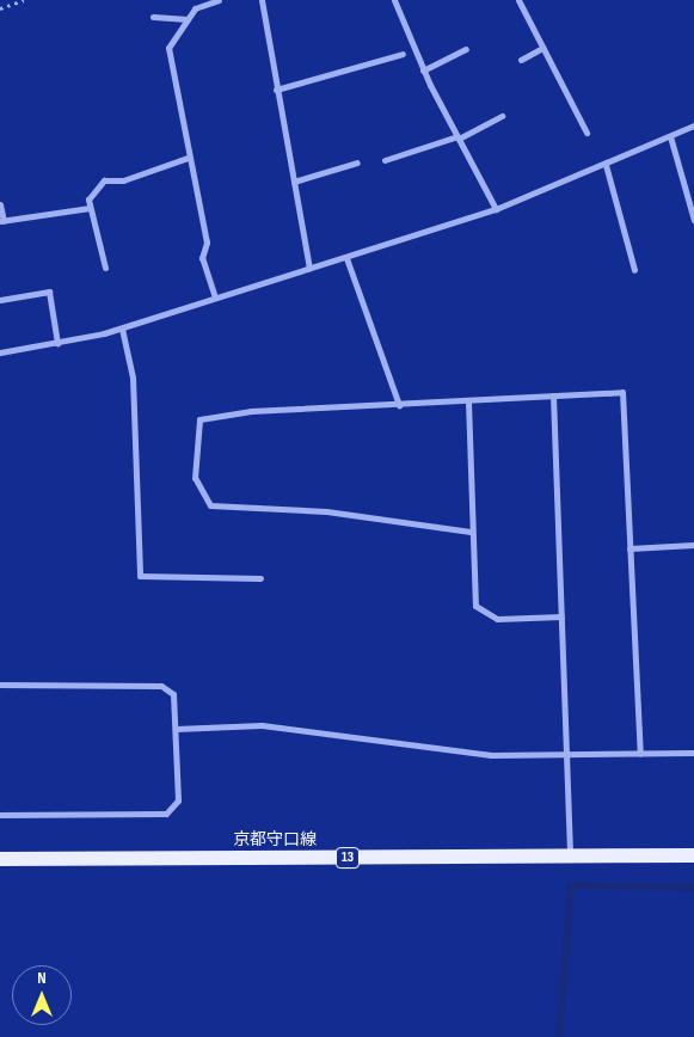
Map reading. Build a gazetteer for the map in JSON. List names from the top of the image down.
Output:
{
  "streets": {
    "main road": ["京都守口線", "13"]
  },
  "north": "top"
}
